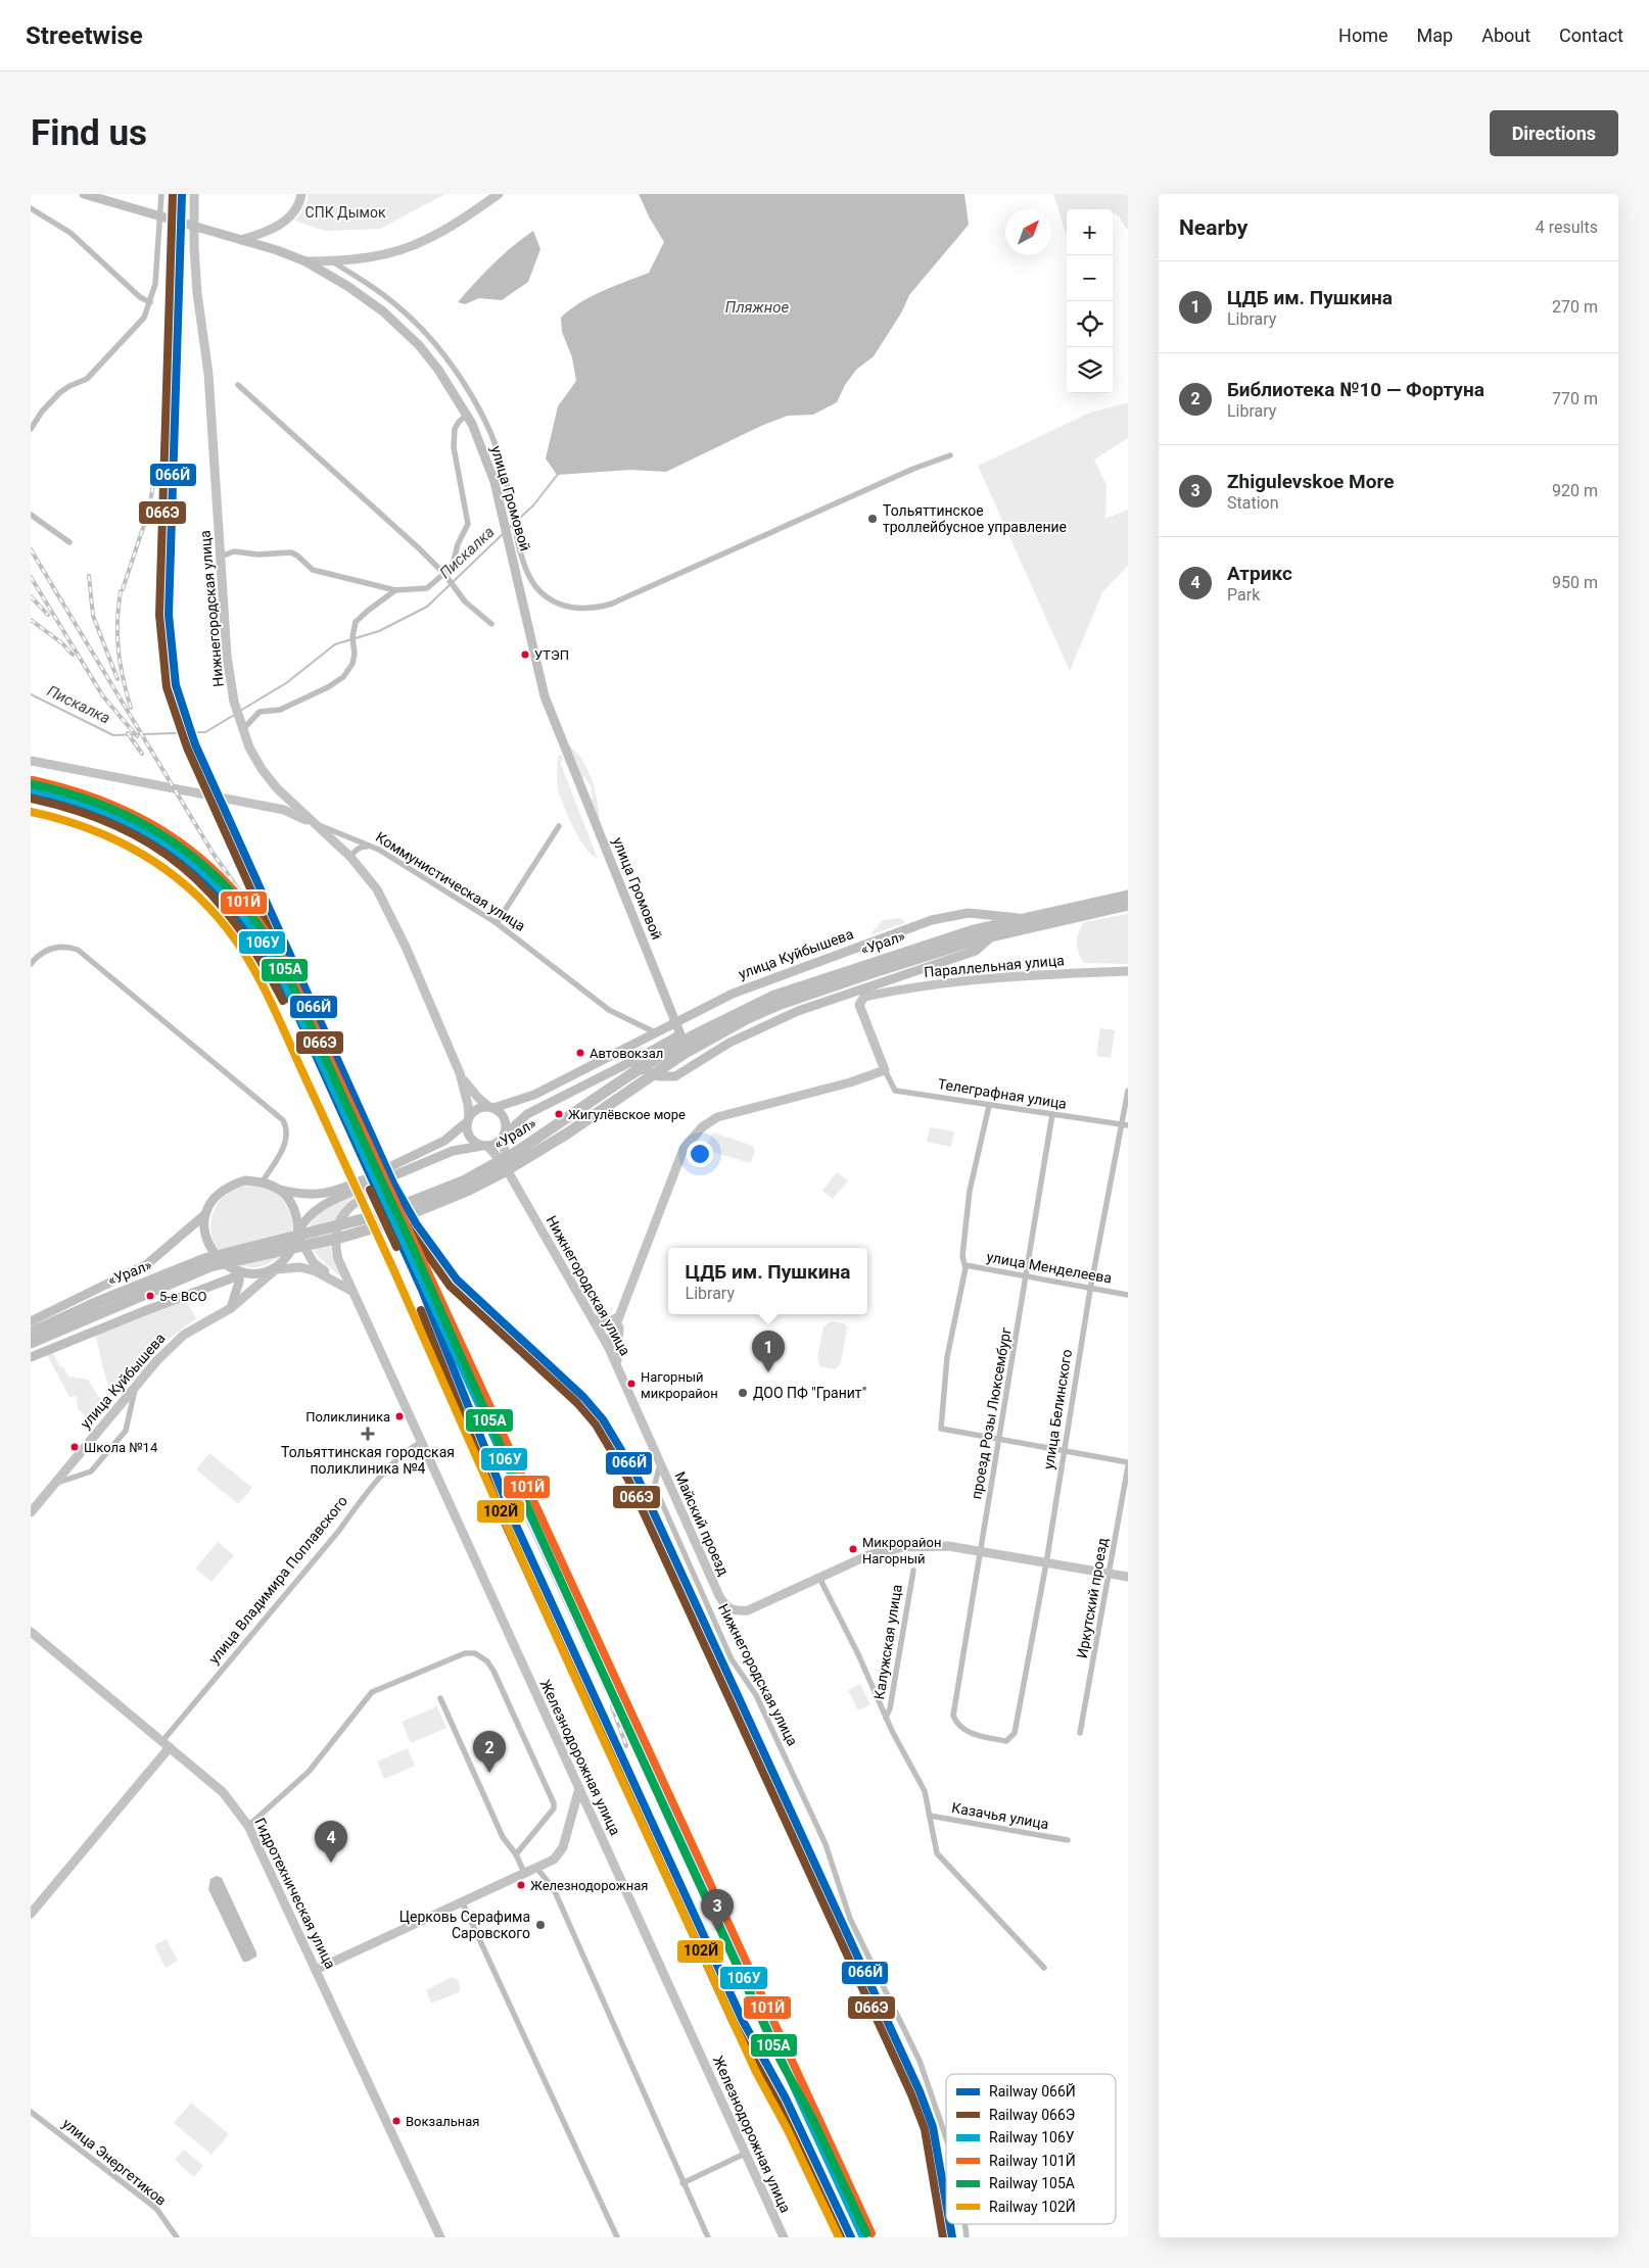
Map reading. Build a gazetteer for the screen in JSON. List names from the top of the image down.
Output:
{
  "streets": {
    "highway": ["«Урал»", "улица Куйбышева"],
    "main road": [
      "улица Громовой",
      "Нижнегородская улица",
      "Коммунистическая улица",
      "Параллельная улица",
      "Майский проезд",
      "улица Владимира Поплавского",
      "Железнодорожная улица",
      "Гидротехническая улица"
    ],
    "street": [
      "Телеграфная улица",
      "улица Менделеева",
      "улица Белинского",
      "проезд Розы Люксембург",
      "Иркутский проезд",
      "Калужская улица",
      "Казачья улица",
      "улица Энергетиков"
    ]
  },
  "crossings": [
    ["улица Громовой", "улица Куйбышева"],
    ["Нижнегородская улица", "Коммунистическая улица"],
    ["Нижнегородская улица", "улица Куйбышева"],
    ["Нижнегородская улица", "Параллельная улица"],
    ["Нижнегородская улица", "Телеграфная улица"],
    ["Нижнегородская улица", "Майский проезд"],
    ["Коммунистическая улица", "улица Куйбышева"],
    ["«Урал»", "улица Куйбышева"],
    ["Параллельная улица", "Телеграфная улица"],
    ["Телеграфная улица", "улица Белинского"],
    ["Телеграфная улица", "проезд Розы Люксембург"],
    ["улица Менделеева", "улица Белинского"],
    ["улица Менделеева", "проезд Розы Люксембург"],
    ["улица Белинского", "проезд Розы Люксембург"],
    ["улица Белинского", "Майский проезд"],
    ["проезд Розы Люксембург", "Майский проезд"],
    ["Майский проезд", "Иркутский проезд"],
    ["улица Владимира Поплавского", "Железнодорожная улица"],
    ["улица Владимира Поплавского", "Гидротехническая улица"]
  ],
  "water": ["Пляжное", "Пискалка"],
  "parks": ["СПК Дымок"],
  "places": {
    "other": [
      "Тольяттинское троллейбусное управление",
      "УТЭП",
      "Автовокзал",
      "Жигулёвское море",
      "5-е ВСО",
      "Нагорный микрорайон",
      "ДОО ПФ \"Гранит\"",
      "Поликлиника",
      "Школа №14",
      "Микрорайон Нагорный",
      "Железнодорожная",
      "Церковь Серафима Саровского",
      "Вокзальная"
    ],
    "health": ["Тольяттинская городская поликлиника №4"]
  },
  "lines": [
    "rail line 066Й",
    "rail line 066Э",
    "rail line 101Й",
    "rail line 105А",
    "rail line 106У",
    "rail line 102Й"
  ],
  "legend": [
    "Railway 066Й",
    "Railway 066Э",
    "Railway 106У",
    "Railway 101Й",
    "Railway 105А",
    "Railway 102Й"
  ],
  "north": "top right",
  "page": {
    "header": "Streetwise",
    "nav": [
      "Home",
      "Map",
      "About",
      "Contact"
    ],
    "buttons": "Directions",
    "title": "Find us",
    "heading": ["Nearby", "4 results"],
    "map_buttons": ["+", "−"],
    "list": [
      {
        "mark": "1",
        "name": "ЦДБ им. Пушкина",
        "note": "Library",
        "value": "270 m"
      },
      {
        "mark": "2",
        "name": "Библиотека №10 — Фортуна",
        "note": "Library",
        "value": "770 m"
      },
      {
        "mark": "3",
        "name": "Zhigulevskoe More",
        "note": "Station",
        "value": "920 m"
      },
      {
        "mark": "4",
        "name": "Атрикс",
        "note": "Park",
        "value": "950 m"
      }
    ],
    "popup": ["ЦДБ им. Пушкина", "Library"],
    "pins": [
      "1",
      "2",
      "4",
      "3"
    ]
  }
}
